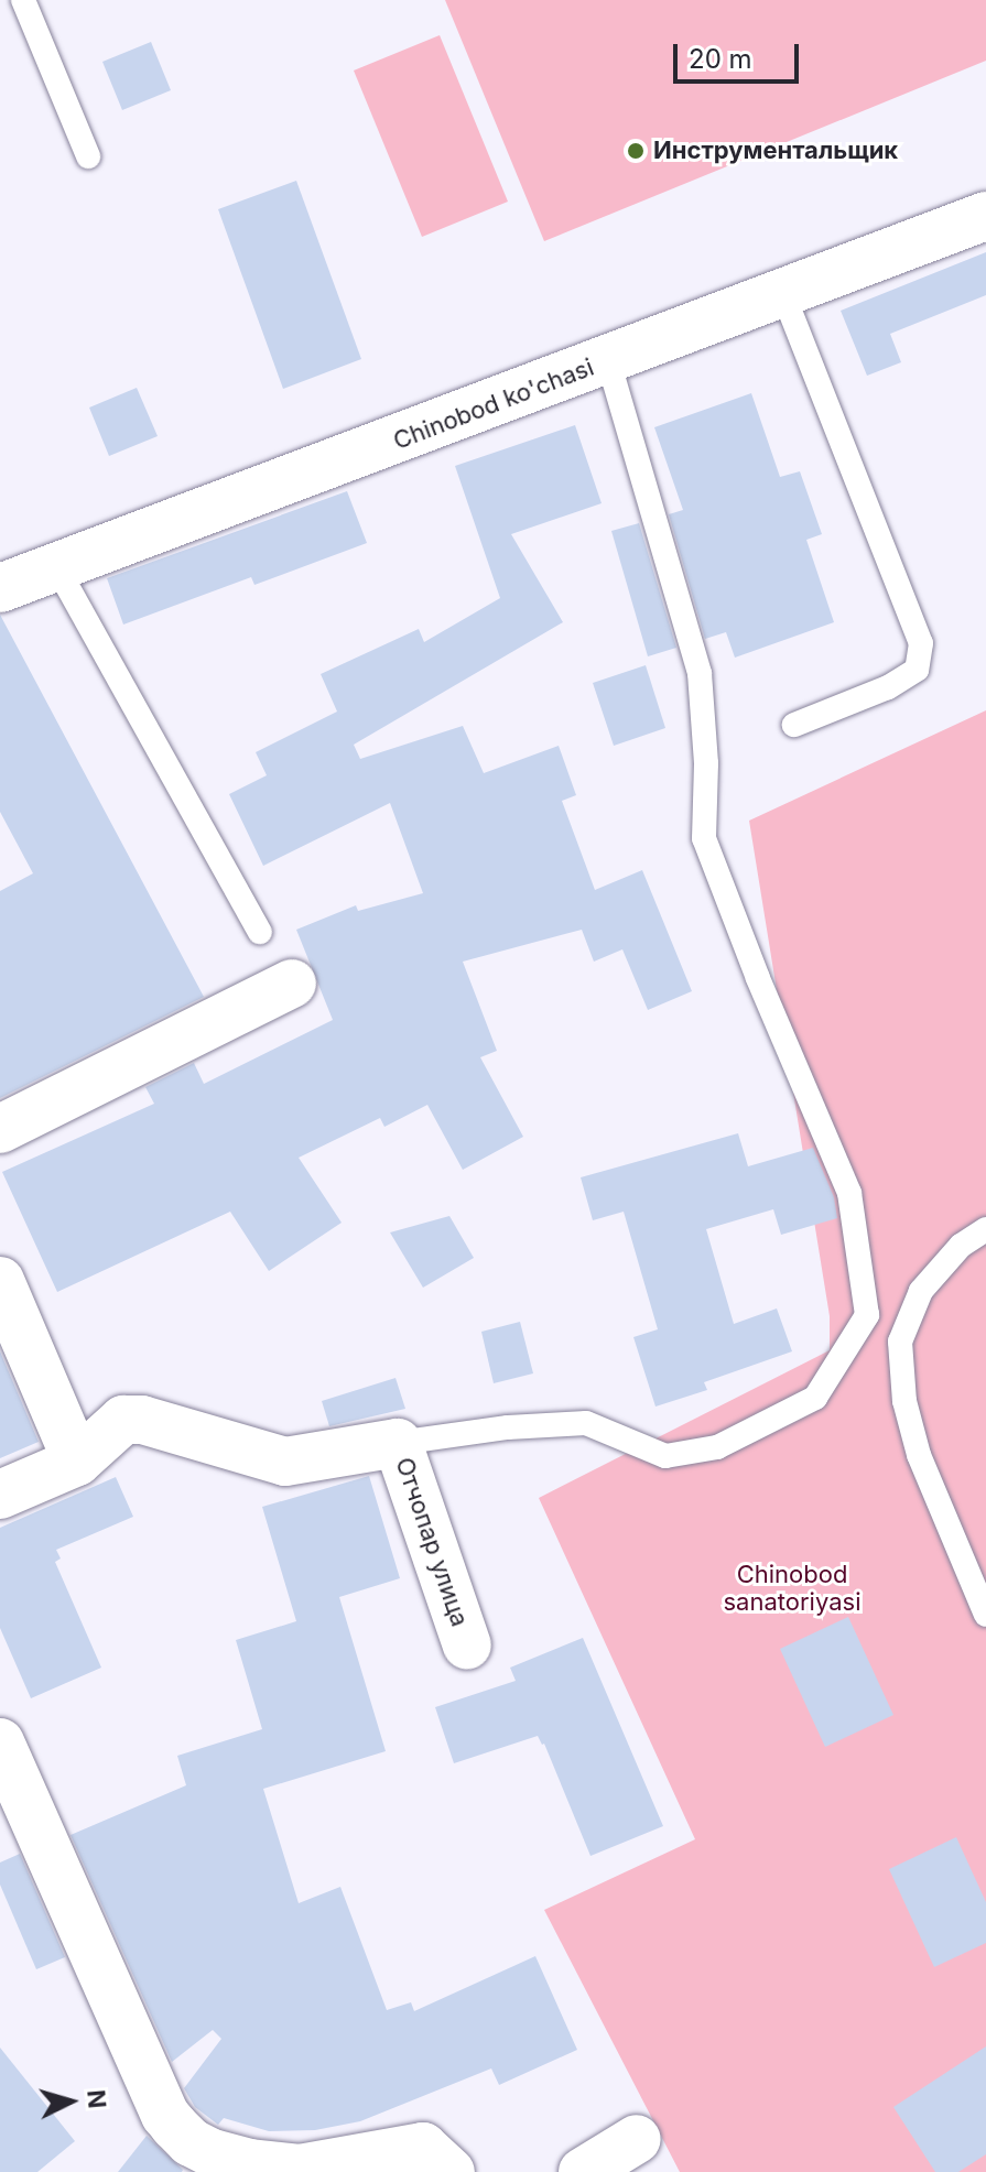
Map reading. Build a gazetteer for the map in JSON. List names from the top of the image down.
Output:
{
  "streets": {
    "street": ["Chinobod ko'chasi", "Отчопар улица"]
  },
  "parks": ["Chinobod sanatoriyasi"],
  "places": ["Инструментальщик"],
  "scale_bar": "20 m",
  "north": "right"
}
